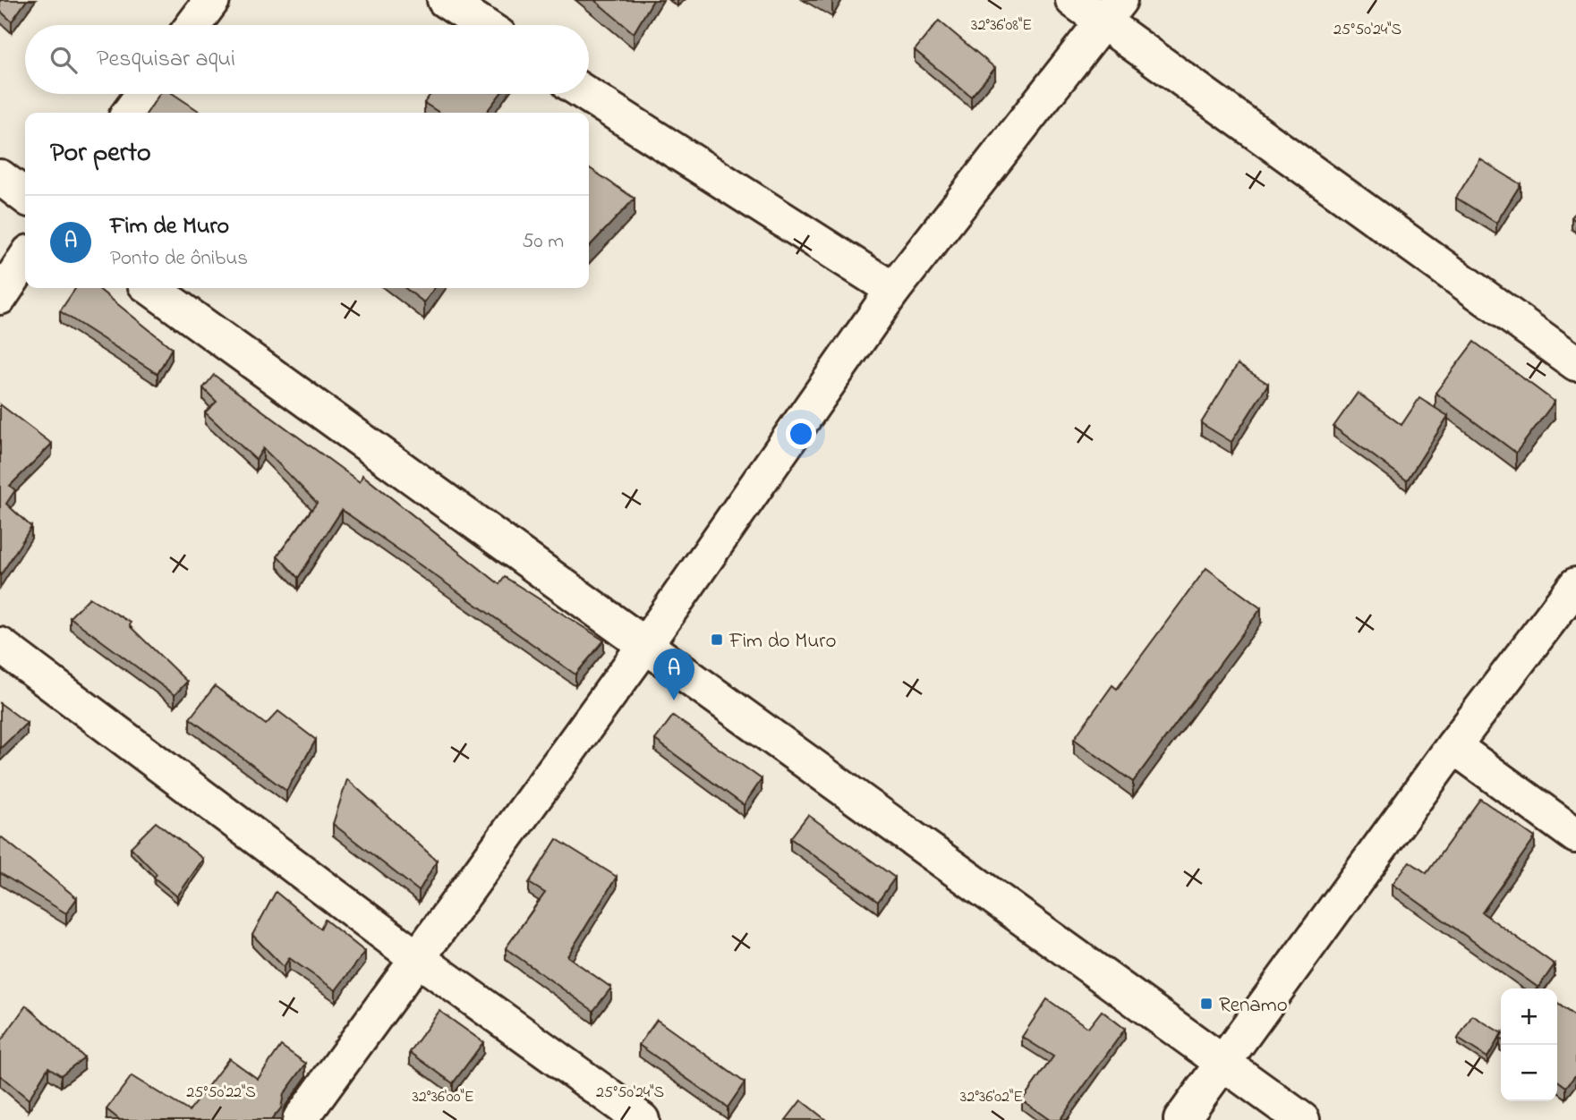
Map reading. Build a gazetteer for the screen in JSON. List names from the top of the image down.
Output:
{
  "places": {
    "transit": ["Fim do Muro", "Renamo"]
  },
  "page": {
    "search": "Pesquisar aqui",
    "heading": "Por perto",
    "list": [
      {
        "mark": "A",
        "name": "Fim de Muro",
        "note": "Ponto de ônibus",
        "value": "50 m"
      }
    ],
    "pins": "A",
    "map_buttons": ["+", "−"]
  },
  "coordinates": [
    "32°36'08\"E",
    "25°50'24\"S",
    "25°50'22\"S",
    "32°36'00\"E",
    "32°36'02\"E"
  ]
}
